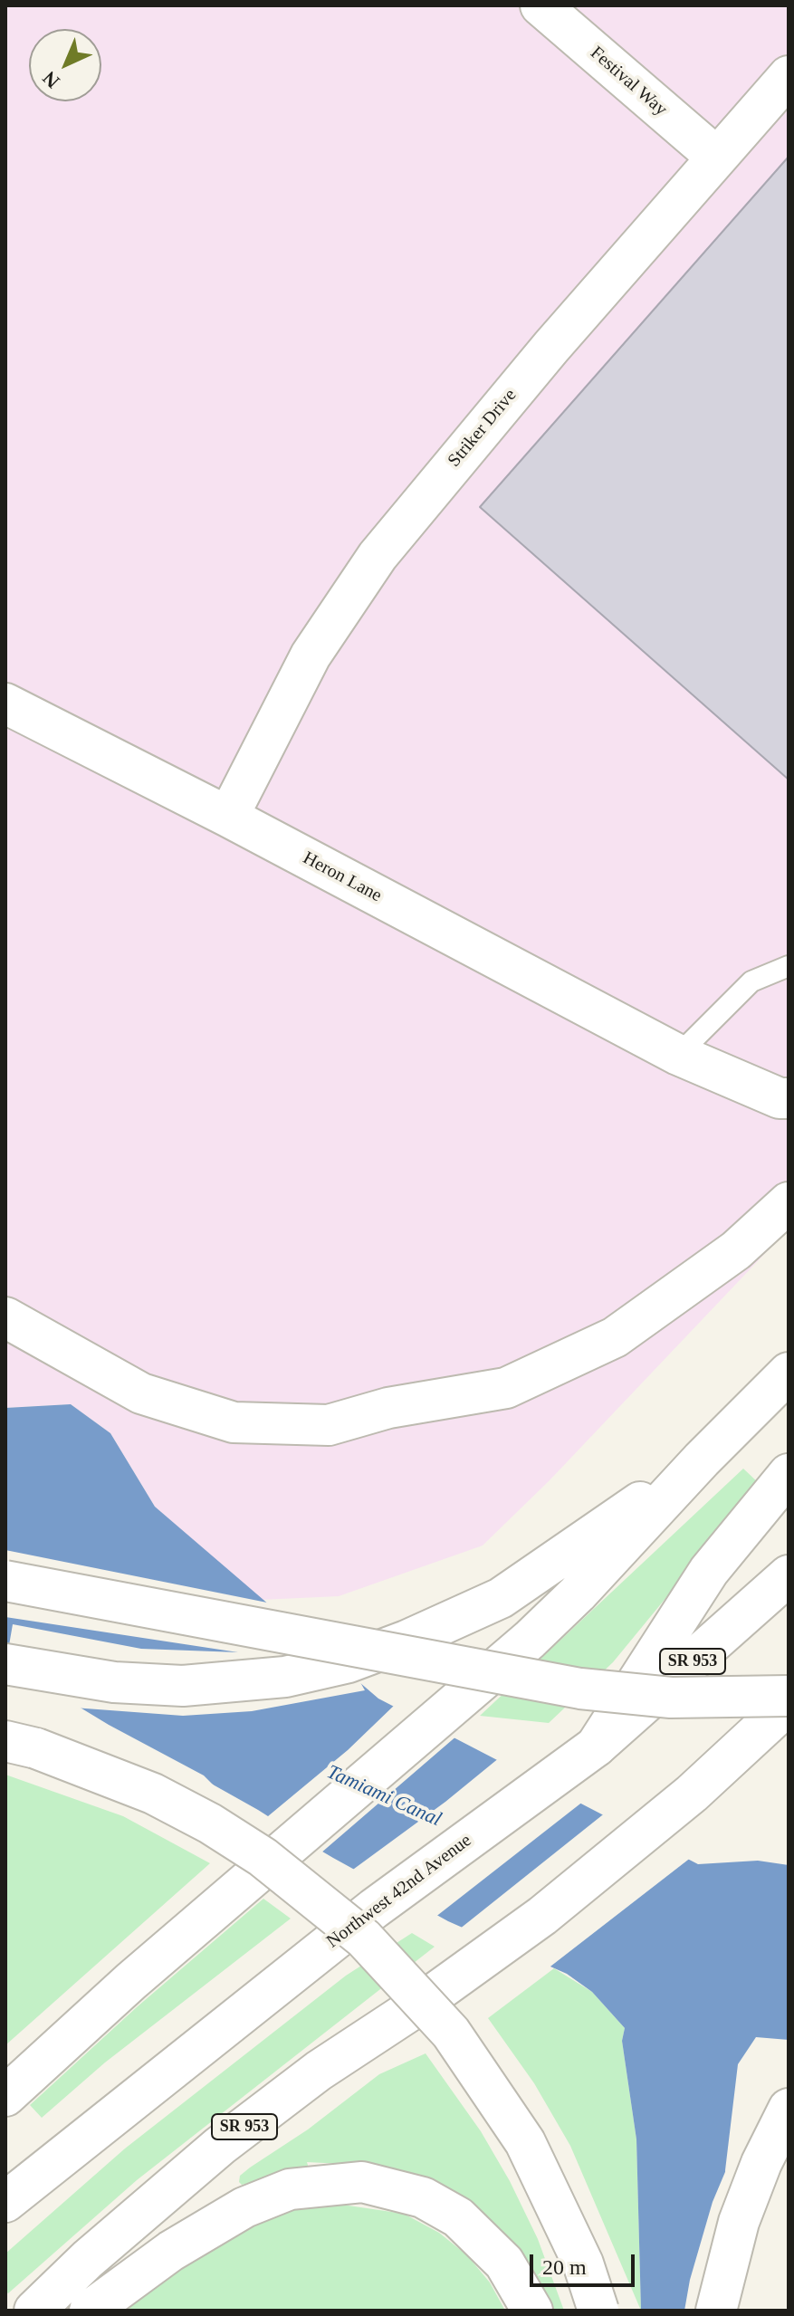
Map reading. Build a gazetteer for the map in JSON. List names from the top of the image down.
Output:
{
  "streets": {
    "main road": [
      "Festival Way",
      "Striker Drive",
      "Heron Lane",
      "SR 953",
      "Northwest 42nd Avenue"
    ]
  },
  "crossings": [
    ["Festival Way", "Striker Drive"],
    ["Striker Drive", "Heron Lane"]
  ],
  "water": ["Tamiami Canal"],
  "scale_bar": "20 m",
  "north": "bottom left"
}
